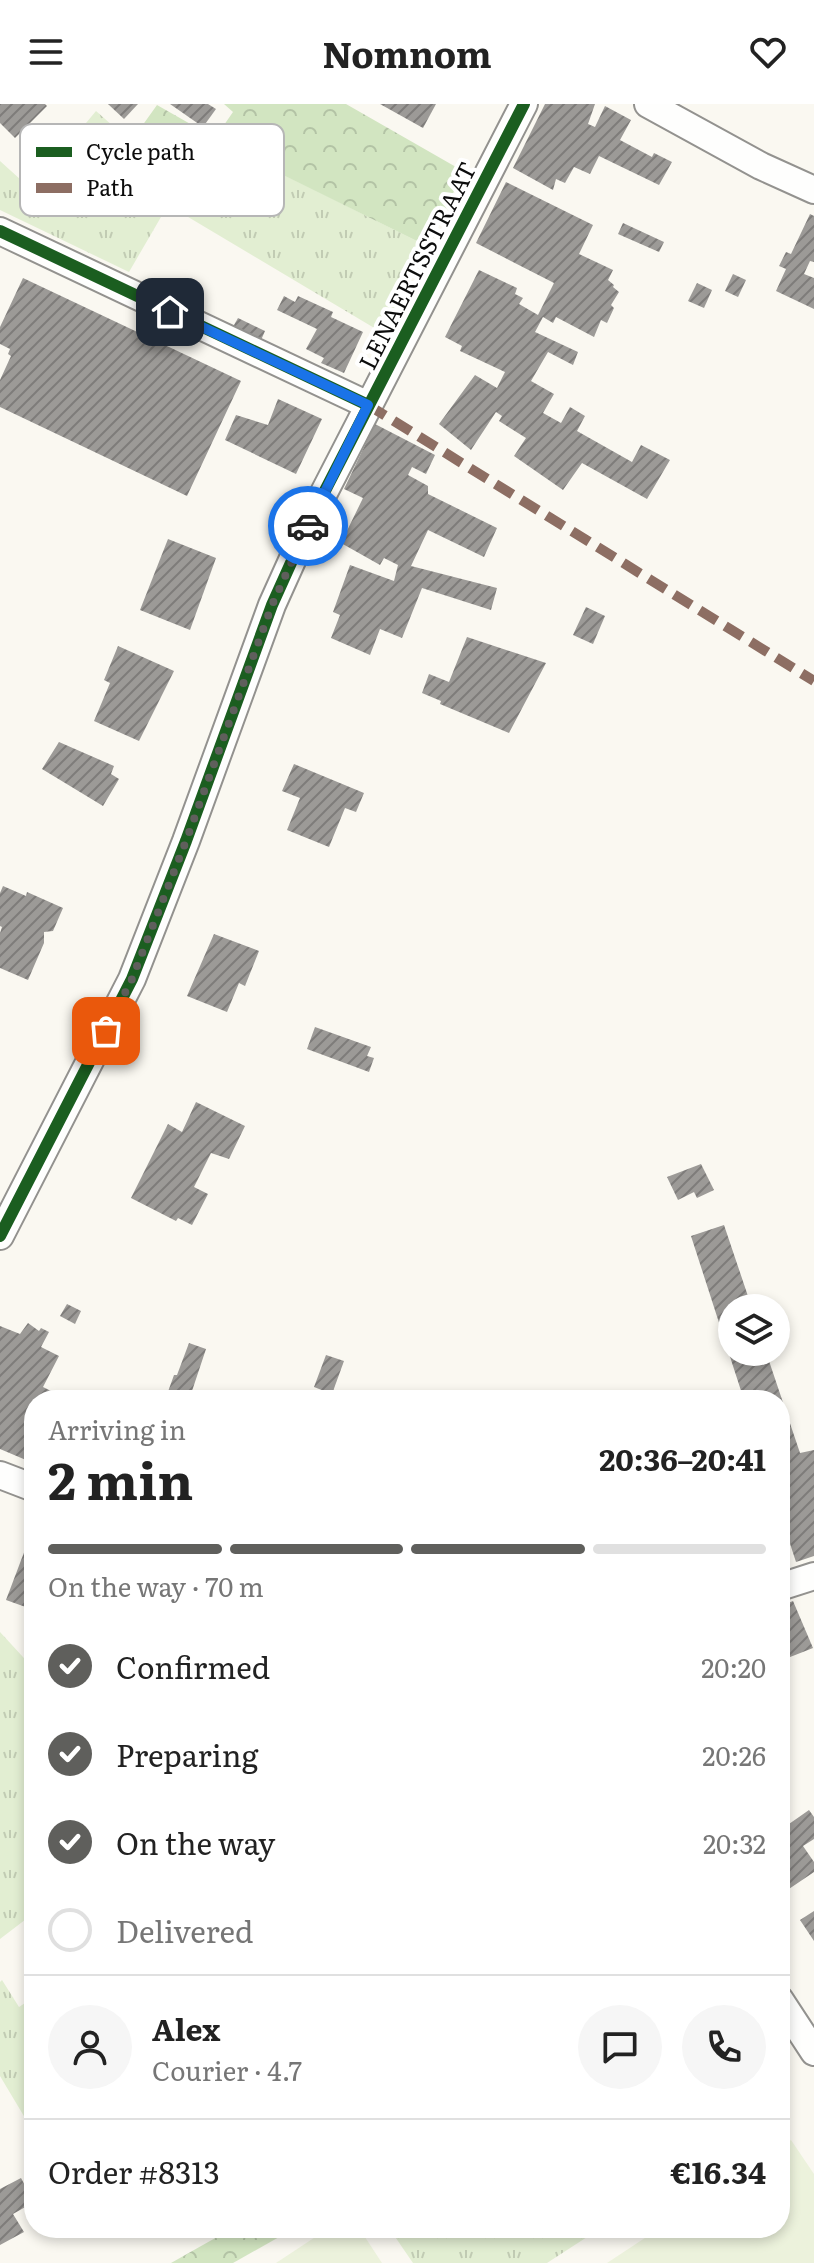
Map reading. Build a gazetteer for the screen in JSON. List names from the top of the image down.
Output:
{
  "streets": {
    "street": ["LENAERTSSTRAAT"]
  },
  "legend": ["Cycle path", "Path"],
  "page": {
    "header": "Nomnom",
    "heading": ["2 min", "Arriving in", "20:36–20:41"],
    "panel": [
      "Alex",
      "Courier · 4.7",
      "Order #8313",
      "€16.34"
    ],
    "bar": "On the way · 70 m",
    "list": [
      ["Confirmed", "20:20"],
      ["Preparing", "20:26"],
      ["On the way", "20:32"],
      "Delivered"
    ]
  }
}
